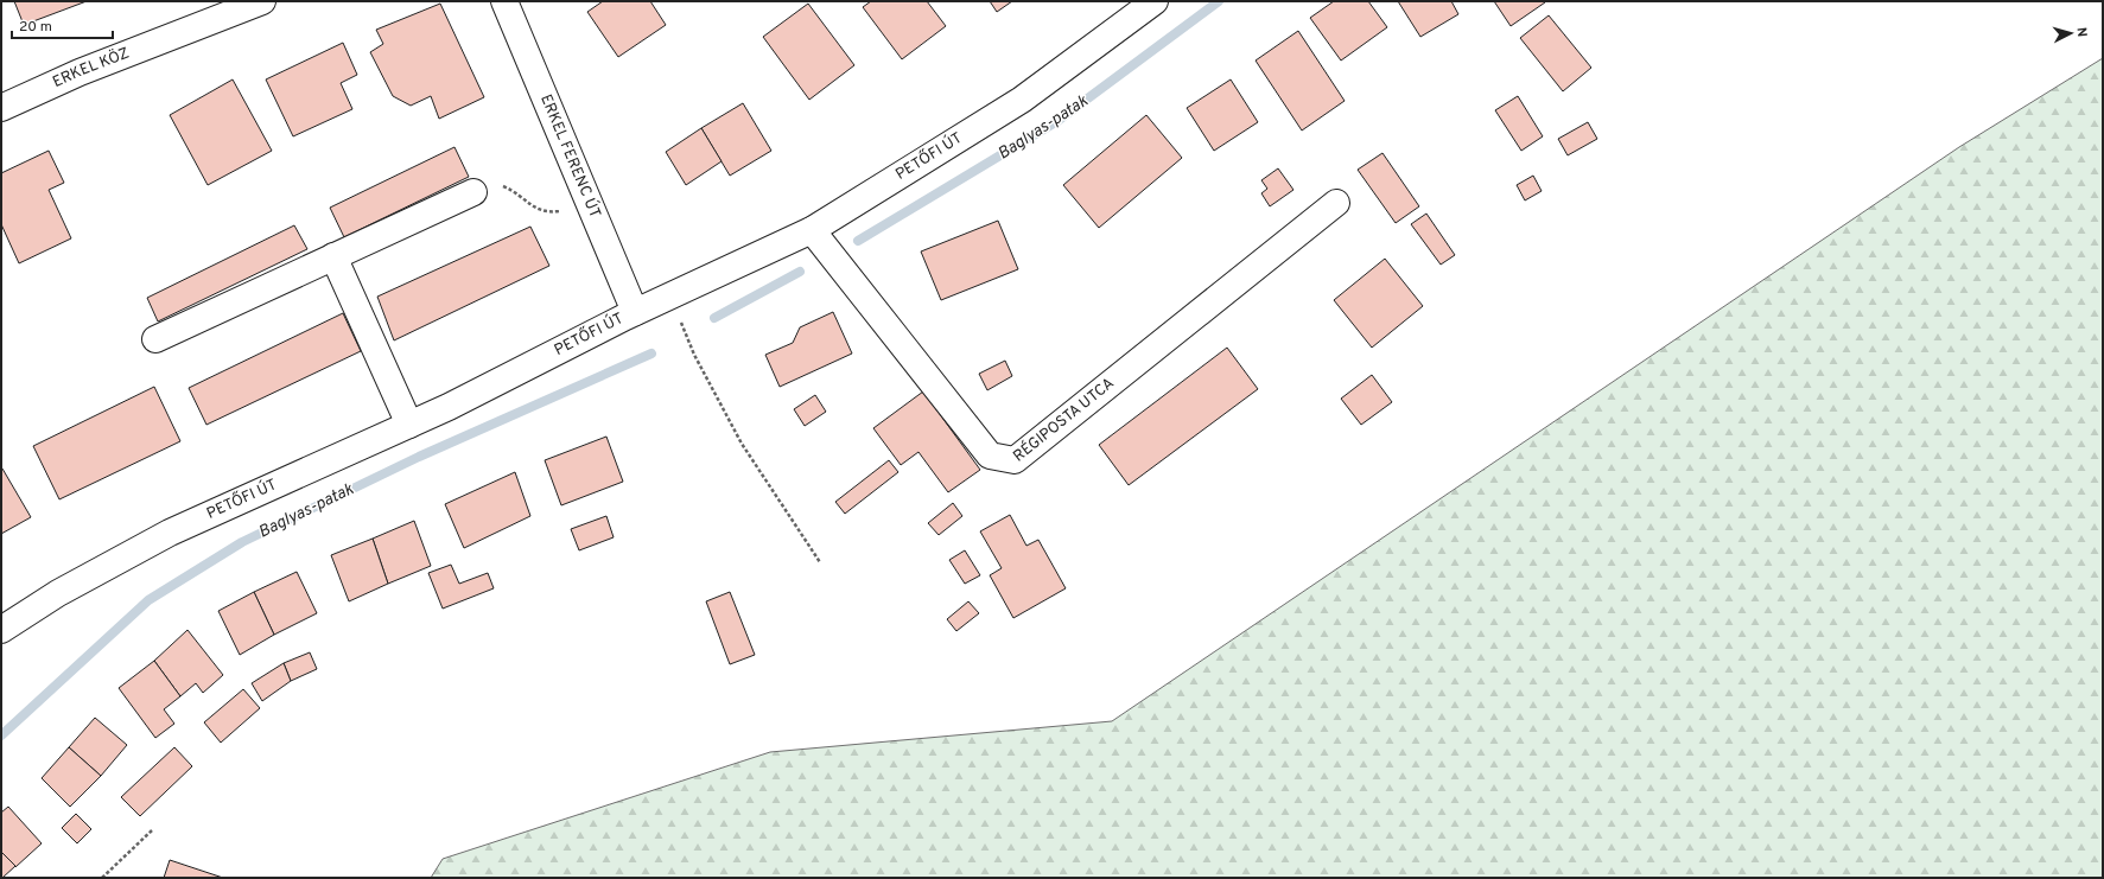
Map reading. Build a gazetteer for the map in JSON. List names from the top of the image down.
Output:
{
  "streets": {
    "street": [
      "ERKEL KÖZ",
      "ERKEL FERENC ÚT",
      "PETŐFI ÚT",
      "RÉGIPOSTA UTCA"
    ]
  },
  "crossings": [
    ["ERKEL FERENC ÚT", "PETŐFI ÚT"],
    ["PETŐFI ÚT", "RÉGIPOSTA UTCA"]
  ],
  "water": ["Baglyas-patak"],
  "scale_bar": "20 m",
  "north": "right"
}
